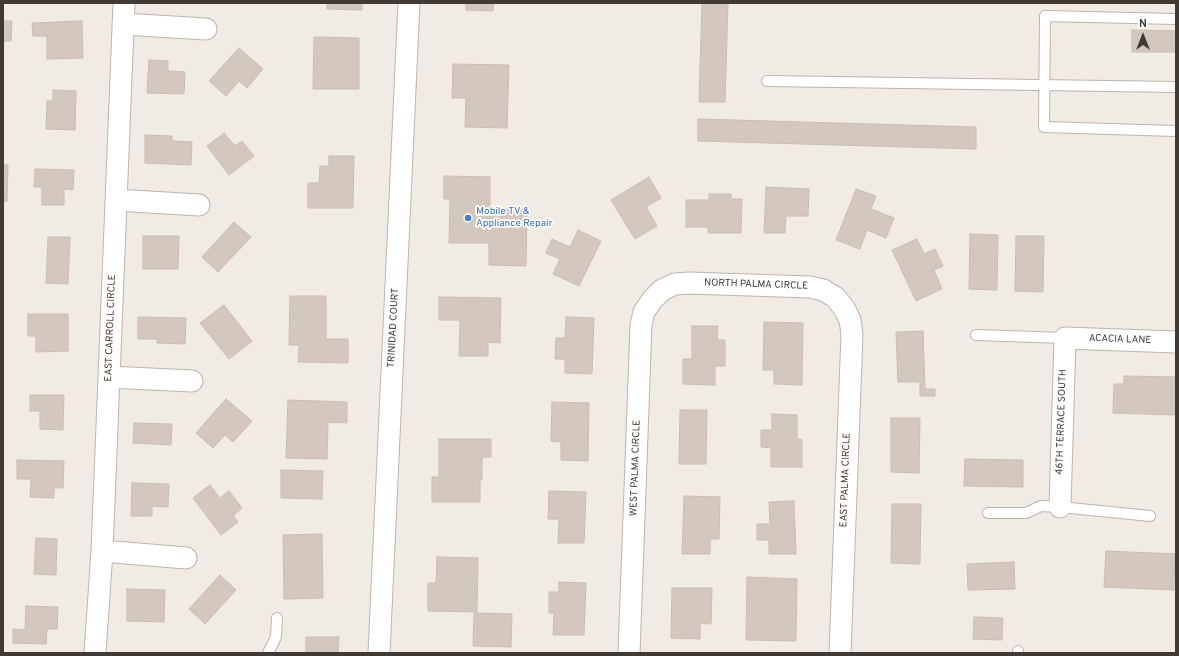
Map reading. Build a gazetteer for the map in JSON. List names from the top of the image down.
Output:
{
  "streets": {
    "street": [
      "NORTH PALMA CIRCLE",
      "EAST CARROLL CIRCLE",
      "TRINIDAD COURT",
      "ACACIA LANE",
      "46TH TERRACE SOUTH",
      "WEST PALMA CIRCLE",
      "EAST PALMA CIRCLE"
    ]
  },
  "crossings": [
    ["NORTH PALMA CIRCLE", "WEST PALMA CIRCLE"],
    ["NORTH PALMA CIRCLE", "EAST PALMA CIRCLE"],
    ["ACACIA LANE", "46TH TERRACE SOUTH"]
  ],
  "places": ["Mobile TV & Appliance Repair"],
  "north": "top"
}
